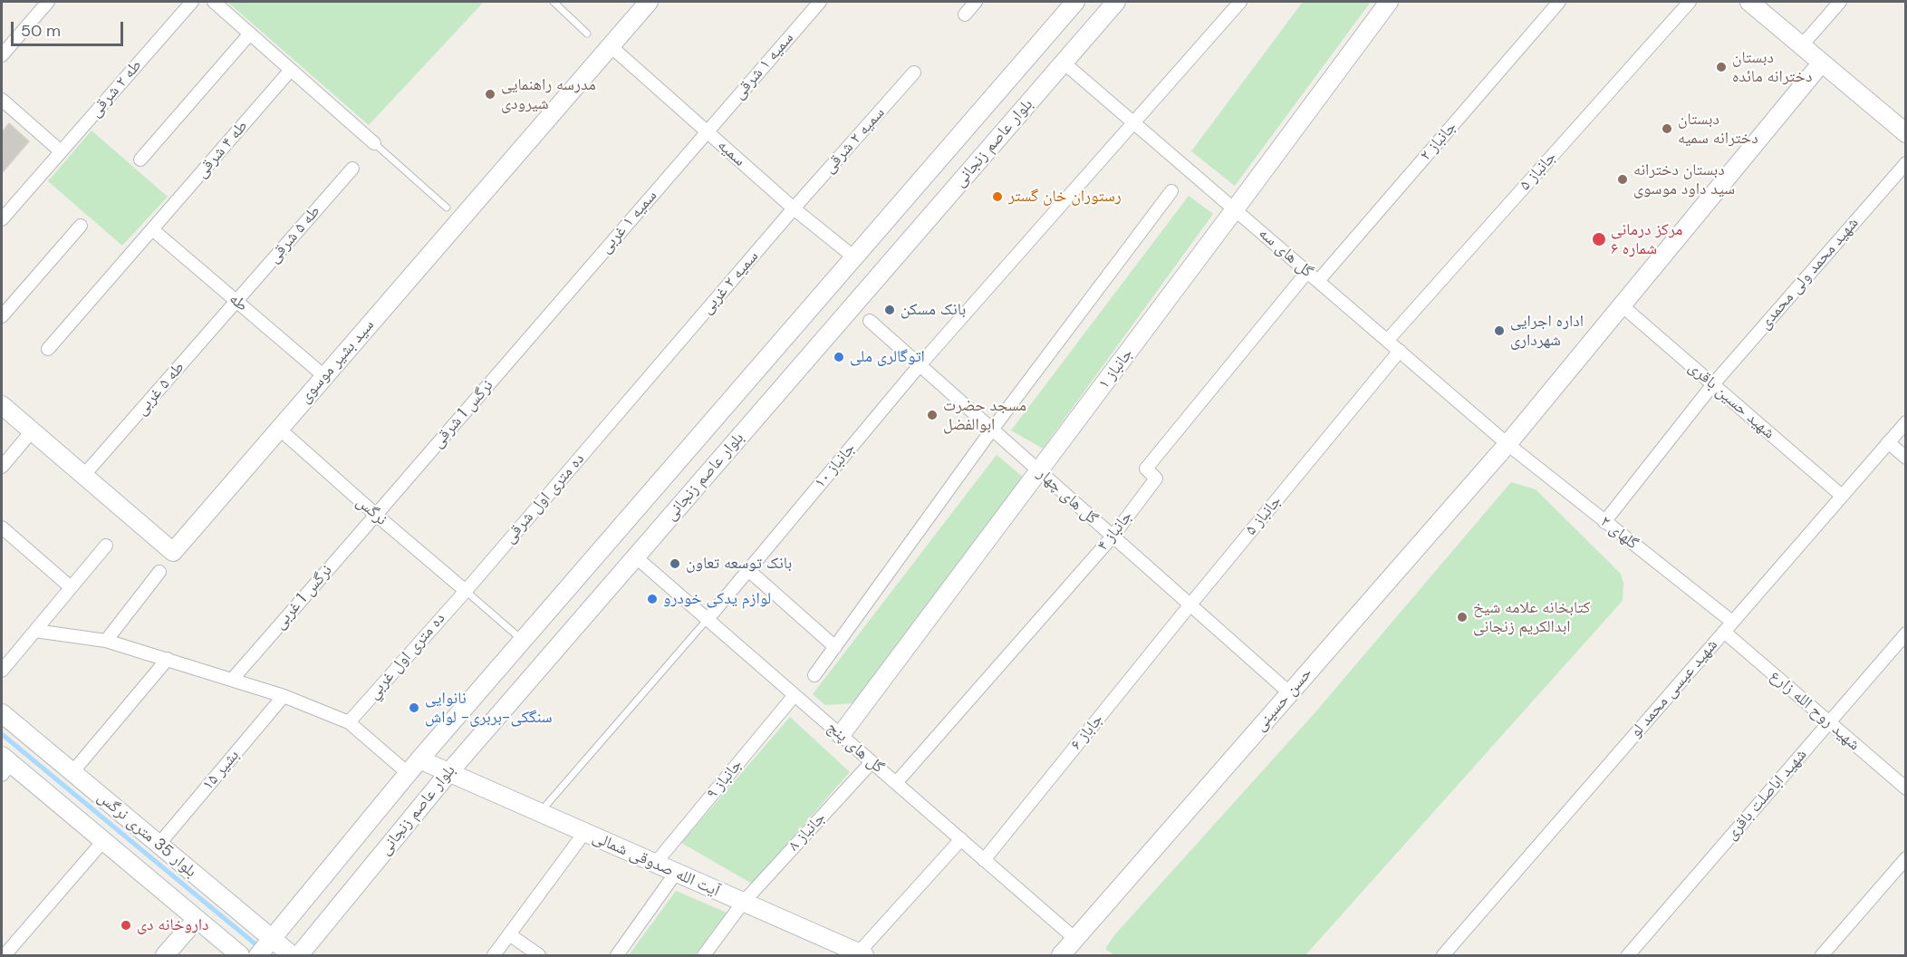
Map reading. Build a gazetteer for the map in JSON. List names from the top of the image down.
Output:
{
  "streets": {
    "main road": [
      "بلوار عاصم زنجانی",
      "سید بشیر موسوی",
      "جانباز ۱",
      "حسن حسینی",
      "بلوار 35 متری نرگس",
      "آیت الله صدوقی شمالی"
    ],
    "street": [
      "سمیه ۱ شرقی",
      "طه ۲ شرقی",
      "سمیه ۲ شرقی",
      "جانباز ۲",
      "طه ۴ شرقی",
      "سمیه",
      "جانباز ۵",
      "سمیه ۱ غربی",
      "طه ۵ شرقی",
      "گل های سه",
      "شهید محمد ولی محمدی",
      "سمیه ۲ غربی",
      "طه",
      "طه ۵ غربی",
      "شهید حسین باقری",
      "نرگس 1 شرقی",
      "جانباز ۱۰",
      "گل های چهار",
      "ده متری اول شرقی",
      "نرگس",
      "جانباز ۴",
      "گلهای ۲",
      "نرگس 1 غربی",
      "ده متری اول غربي",
      "شهید عیسی محمد لو",
      "شهید روح الله زارع",
      "جاباز ۶",
      "گل های پنج",
      "بشیر ۱۵",
      "جانباز ۹",
      "شهید اباصلت باقری",
      "جانباز ۸"
    ]
  },
  "crossings": [
    ["سمیه ۱ شرقی", "سمیه"],
    ["سمیه ۱ شرقی", "سمیه ۱ غربی"],
    ["سمیه ۲ شرقی", "سمیه"],
    ["سمیه ۲ شرقی", "سمیه ۲ غربی"],
    ["جانباز ۲", "گل های سه"],
    ["بلوار عاصم زنجانی", "سمیه"],
    ["بلوار عاصم زنجانی", "گل های سه"],
    ["بلوار عاصم زنجانی", "گل های پنج"],
    ["بلوار عاصم زنجانی", "بلوار 35 متری نرگس"],
    ["بلوار عاصم زنجانی", "آیت الله صدوقی شمالی"],
    ["طه ۴ شرقی", "طه"],
    ["سمیه", "سمیه ۱ غربی"],
    ["سمیه", "سمیه ۲ غربی"],
    ["سمیه", "سید بشیر موسوی"],
    ["جانباز ۵", "گل های سه"],
    ["جانباز ۵", "گل های چهار"],
    ["جانباز ۵", "جاباز ۶"],
    ["سمیه ۱ غربی", "نرگس 1 شرقی"],
    ["طه ۵ شرقی", "طه"],
    ["طه ۵ شرقی", "طه ۵ غربی"],
    ["گل های سه", "جانباز ۱"],
    ["گل های سه", "جانباز ۱۰"],
    ["گل های سه", "جانباز ۴"],
    ["گل های سه", "گلهای ۲"],
    ["گل های سه", "حسن حسینی"],
    ["شهید محمد ولی محمدی", "شهید حسین باقری"],
    ["شهید محمد ولی محمدی", "گلهای ۲"],
    ["سمیه ۲ غربی", "ده متری اول شرقی"],
    ["طه", "سید بشیر موسوی"],
    ["طه", "طه ۵ غربی"],
    ["سید بشیر موسوی", "طه ۵ غربی"],
    ["سید بشیر موسوی", "نرگس"],
    ["جانباز ۱", "گل های چهار"],
    ["جانباز ۱", "گل های پنج"],
    ["شهید حسین باقری", "شهید عیسی محمد لو"],
    ["شهید حسین باقری", "حسن حسینی"],
    ["نرگس 1 شرقی", "نرگس"],
    ["نرگس 1 شرقی", "نرگس 1 غربی"],
    ["جانباز ۱۰", "گل های چهار"],
    ["جانباز ۱۰", "گل های پنج"],
    ["جانباز ۱۰", "آیت الله صدوقی شمالی"],
    ["گل های چهار", "جانباز ۴"],
    ["گل های چهار", "حسن حسینی"],
    ["گل های چهار", "جاباز ۶"],
    ["ده متری اول شرقی", "نرگس"],
    ["ده متری اول شرقی", "ده متری اول غربي"],
    ["نرگس", "نرگس 1 غربی"],
    ["نرگس", "ده متری اول غربي"],
    ["جانباز ۴", "گل های پنج"],
    ["گلهای ۲", "شهید عیسی محمد لو"],
    ["گلهای ۲", "حسن حسینی"],
    ["گلهای ۲", "شهید روح الله زارع"],
    ["شهید عیسی محمد لو", "شهید روح الله زارع"],
    ["حسن حسینی", "گل های پنج"],
    ["شهید روح الله زارع", "شهید اباصلت باقری"],
    ["جاباز ۶", "گل های پنج"],
    ["گل های پنج", "جانباز ۹"],
    ["گل های پنج", "جانباز ۸"],
    ["بشیر ۱۵", "بلوار 35 متری نرگس"],
    ["جانباز ۹", "آیت الله صدوقی شمالی"],
    ["جانباز ۸", "آیت الله صدوقی شمالی"]
  ],
  "places": [
    "دبستان دخترانه مائده",
    "مدرسه راهنمایی شیرودی",
    "دبستان دخترانه سمیه",
    "دبستان دخترانه سید داود موسوی",
    "رستوران خان گستر",
    "مرکز درمانی شماره ۶",
    "بانک مسکن",
    "اداره اجرایی شهرداری",
    "اتوگالری ملی",
    "مسجد حضرت ابوالفضل",
    "بانک توسعه تعاون",
    "لوازم یدکی خودرو",
    "کتابخانه علامه شیخ ابدالکریم زنجانی",
    "نانوایی سنگکی-بربری- لواش",
    "داروخانه دی"
  ],
  "scale_bar": "50 m"
}
